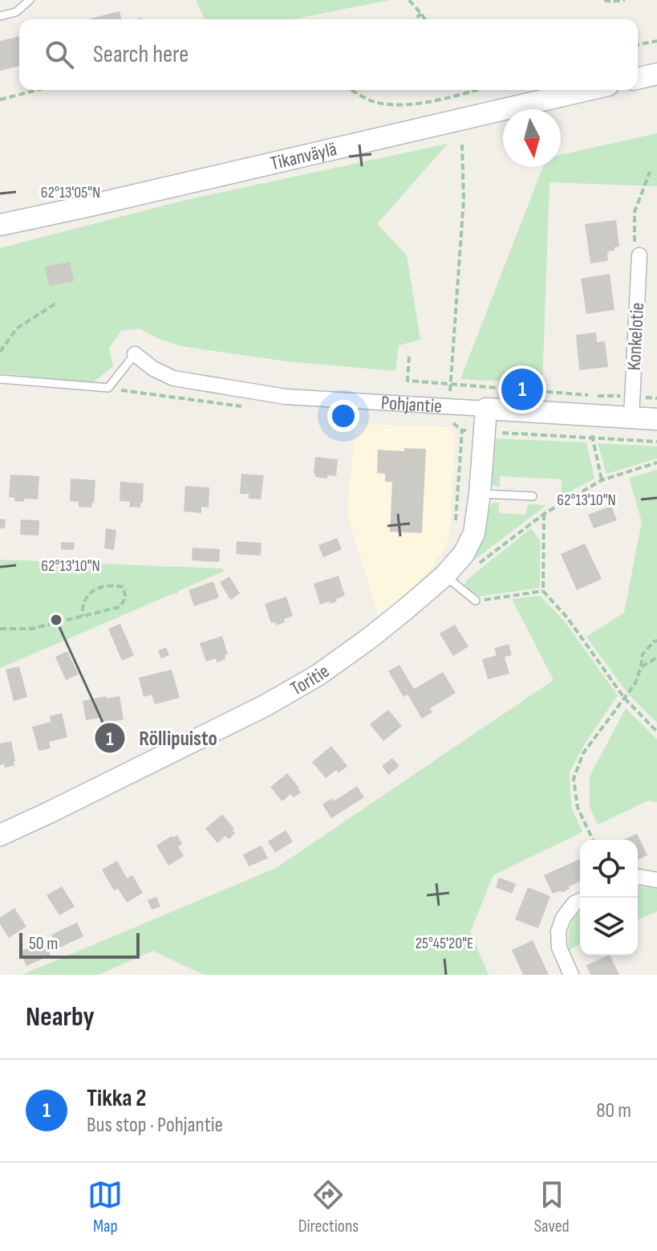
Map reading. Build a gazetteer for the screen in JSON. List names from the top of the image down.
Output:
{
  "streets": {
    "street": [
      "Tikanväylä",
      "Konkelotie",
      "Pohjantie",
      "Toritie"
    ]
  },
  "crossings": [
    ["Konkelotie", "Pohjantie"],
    ["Pohjantie", "Toritie"]
  ],
  "places": ["Röllipuisto"],
  "scale_bar": "50 m",
  "north": "bottom",
  "page": {
    "search": "Search here",
    "pins": "1",
    "scale": "50 m",
    "heading": "Nearby",
    "list": [
      {
        "mark": "1",
        "name": "Tikka 2",
        "note": "Bus stop · Pohjantie",
        "value": "80 m"
      }
    ],
    "nav": ["Map", "Directions", "Saved"]
  },
  "coordinates": ["62°13'05\"N", "62°13'10\"N", "25°45'20\"E"]
}
